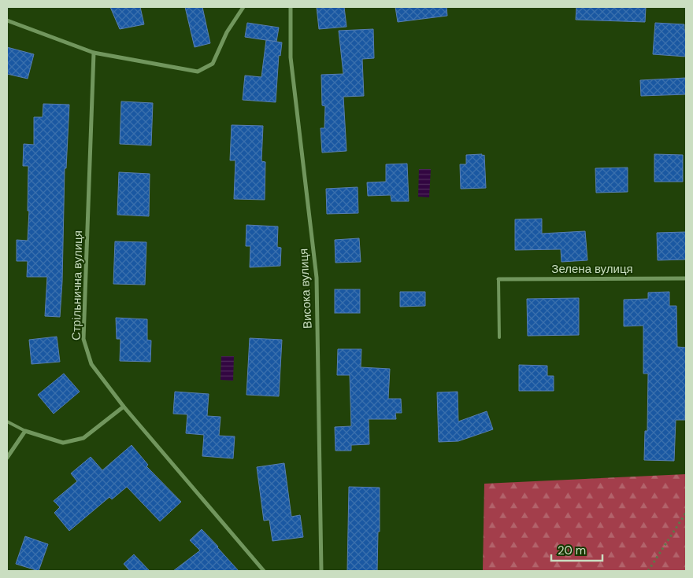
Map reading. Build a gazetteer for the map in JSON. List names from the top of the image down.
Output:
{
  "streets": {
    "street": ["Зелена вулиця", "Стрільнична вулиця", "Висока вулиця"]
  },
  "scale_bar": "20 m"
}
